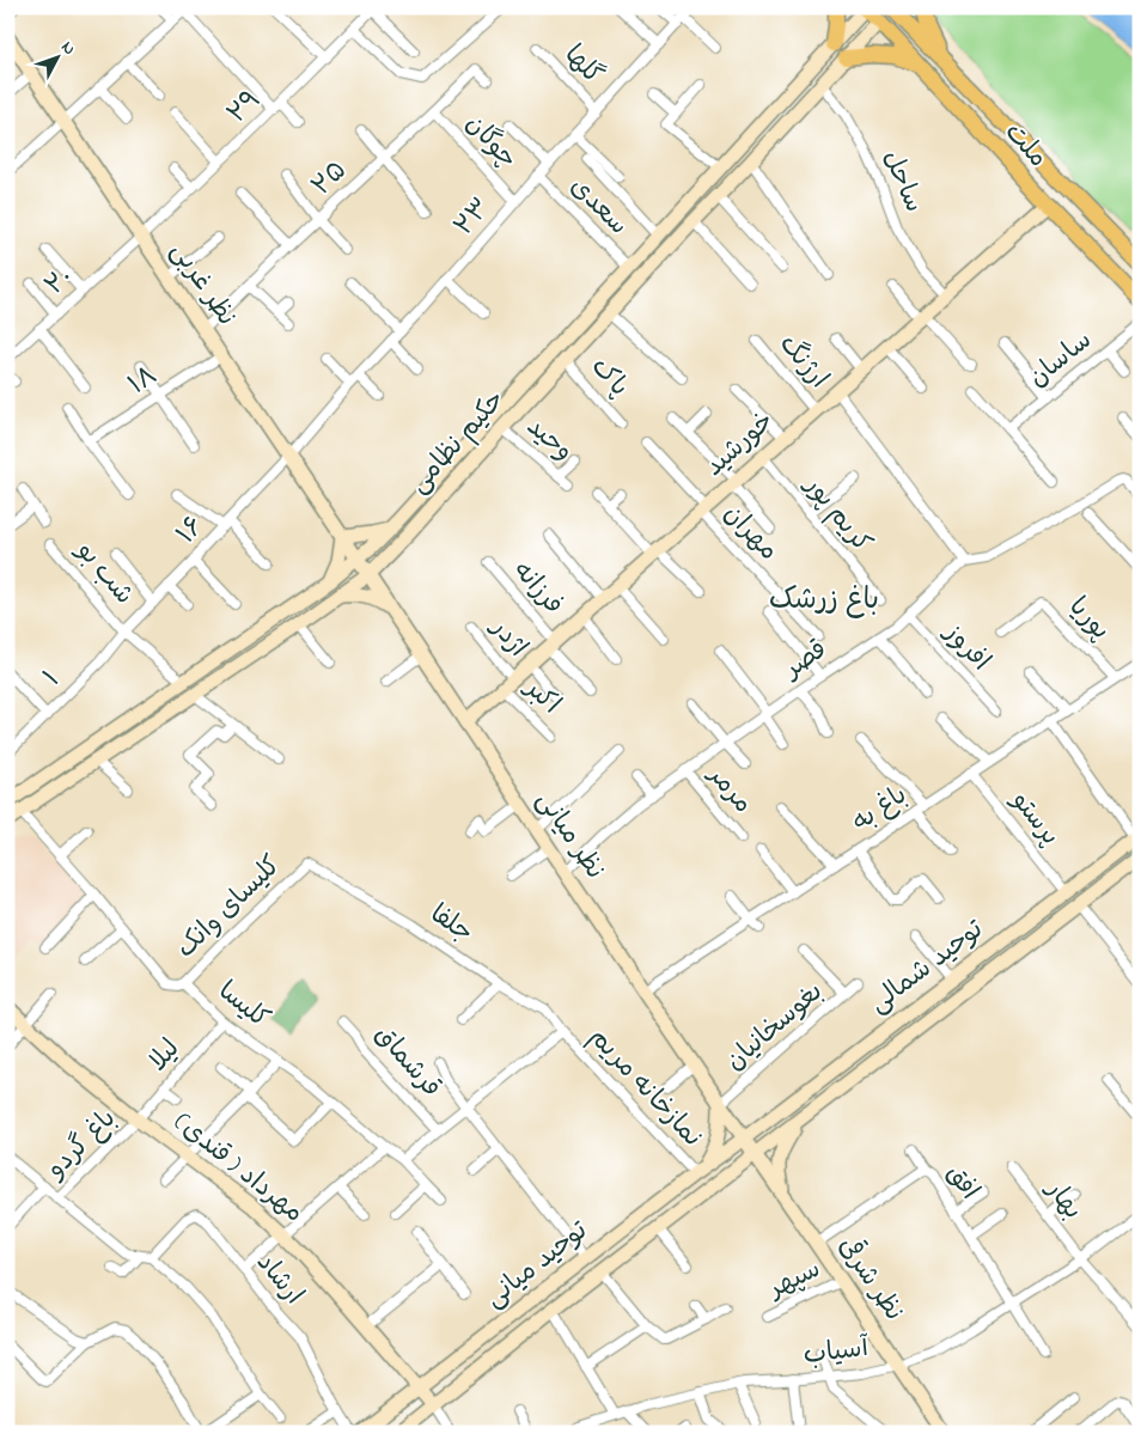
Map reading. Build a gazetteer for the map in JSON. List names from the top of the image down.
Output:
{
  "streets": {
    "main road": [
      "ملت",
      "نظر غربی",
      "حکیم نظامی",
      "خورشید",
      "نظر میانی",
      "توحید شمالی",
      "مهرداد ( قندی)",
      "توحید میانی",
      "نظر شرقی"
    ],
    "street": [
      "گلها",
      "۲۹",
      "چوگان",
      "۲۵",
      "ساحل",
      "سعدی",
      "۲۳",
      "۲۰",
      "ساسان",
      "ارژنگ",
      "پاک",
      "۱۸",
      "وحید",
      "کریم پور",
      "۱۶",
      "مهران",
      "شب بو",
      "فرزانه",
      "پوریا",
      "اژدر",
      "افروز",
      "قصر",
      "۱",
      "اکبر",
      "مرمر",
      "باغ به",
      "پرستو",
      "کلیسای وانک",
      "جلفا",
      "کلیسا",
      "بغوسخانیان",
      "لیلا",
      "قرشماق",
      "نمازخانه مریم",
      "باغ گردو",
      "افق",
      "بهار",
      "ارشاد",
      "سپهر",
      "آسیاب"
    ]
  },
  "crossings": [
    ["گلها", "۲۳"],
    ["۲۹", "۲۰"],
    ["۲۹", "نظر غربی"],
    ["چوگان", "۲۵"],
    ["چوگان", "۲۳"],
    ["ملت", "حکیم نظامی"],
    ["ملت", "خورشید"],
    ["۲۵", "نظر غربی"],
    ["ساحل", "حکیم نظامی"],
    ["ساحل", "خورشید"],
    ["سعدی", "۲۳"],
    ["سعدی", "حکیم نظامی"],
    ["۲۳", "نظر غربی"],
    ["۲۳", "۱۶"],
    ["۲۰", "نظر غربی"],
    ["نظر غربی", "۱۸"],
    ["نظر غربی", "حکیم نظامی"],
    ["نظر غربی", "۱۶"],
    ["نظر غربی", "نظر میانی"],
    ["ارژنگ", "خورشید"],
    ["پاک", "حکیم نظامی"],
    ["وحید", "حکیم نظامی"],
    ["حکیم نظامی", "شب بو"],
    ["حکیم نظامی", "نظر میانی"],
    ["حکیم نظامی", "کلیسا"],
    ["خورشید", "کریم پور"],
    ["خورشید", "مهران"],
    ["خورشید", "فرزانه"],
    ["خورشید", "اژدر"],
    ["خورشید", "اکبر"],
    ["خورشید", "نظر میانی"],
    ["۱۶", "شب بو"],
    ["۱۶", "۱"],
    ["شب بو", "۱"],
    ["پوریا", "باغ به"],
    ["افروز", "قصر"],
    ["قصر", "مرمر"],
    ["قصر", "نظر میانی"],
    ["باغ به", "پرستو"],
    ["باغ به", "نظر میانی"],
    ["پرستو", "توحید شمالی"],
    ["نظر میانی", "توحید شمالی"],
    ["نظر میانی", "بغوسخانیان"],
    ["نظر میانی", "توحید میانی"],
    ["نظر میانی", "نظر شرقی"],
    ["کلیسای وانک", "جلفا"],
    ["کلیسای وانک", "کلیسا"],
    ["جلفا", "نمازخانه مریم"],
    ["توحید شمالی", "توحید میانی"],
    ["توحید شمالی", "نظر شرقی"],
    ["کلیسا", "لیلا"],
    ["لیلا", "باغ گردو"],
    ["لیلا", "مهرداد ( قندی)"],
    ["نمازخانه مریم", "توحید میانی"],
    ["باغ گردو", "مهرداد ( قندی)"],
    ["مهرداد ( قندی)", "توحید میانی"],
    ["افق", "نظر شرقی"],
    ["افق", "آسیاب"],
    ["بهار", "آسیاب"],
    ["توحید میانی", "نظر شرقی"],
    ["سپهر", "نظر شرقی"],
    ["نظر شرقی", "آسیاب"]
  ],
  "districts": ["باغ زرشک"],
  "north": "top right"
}
